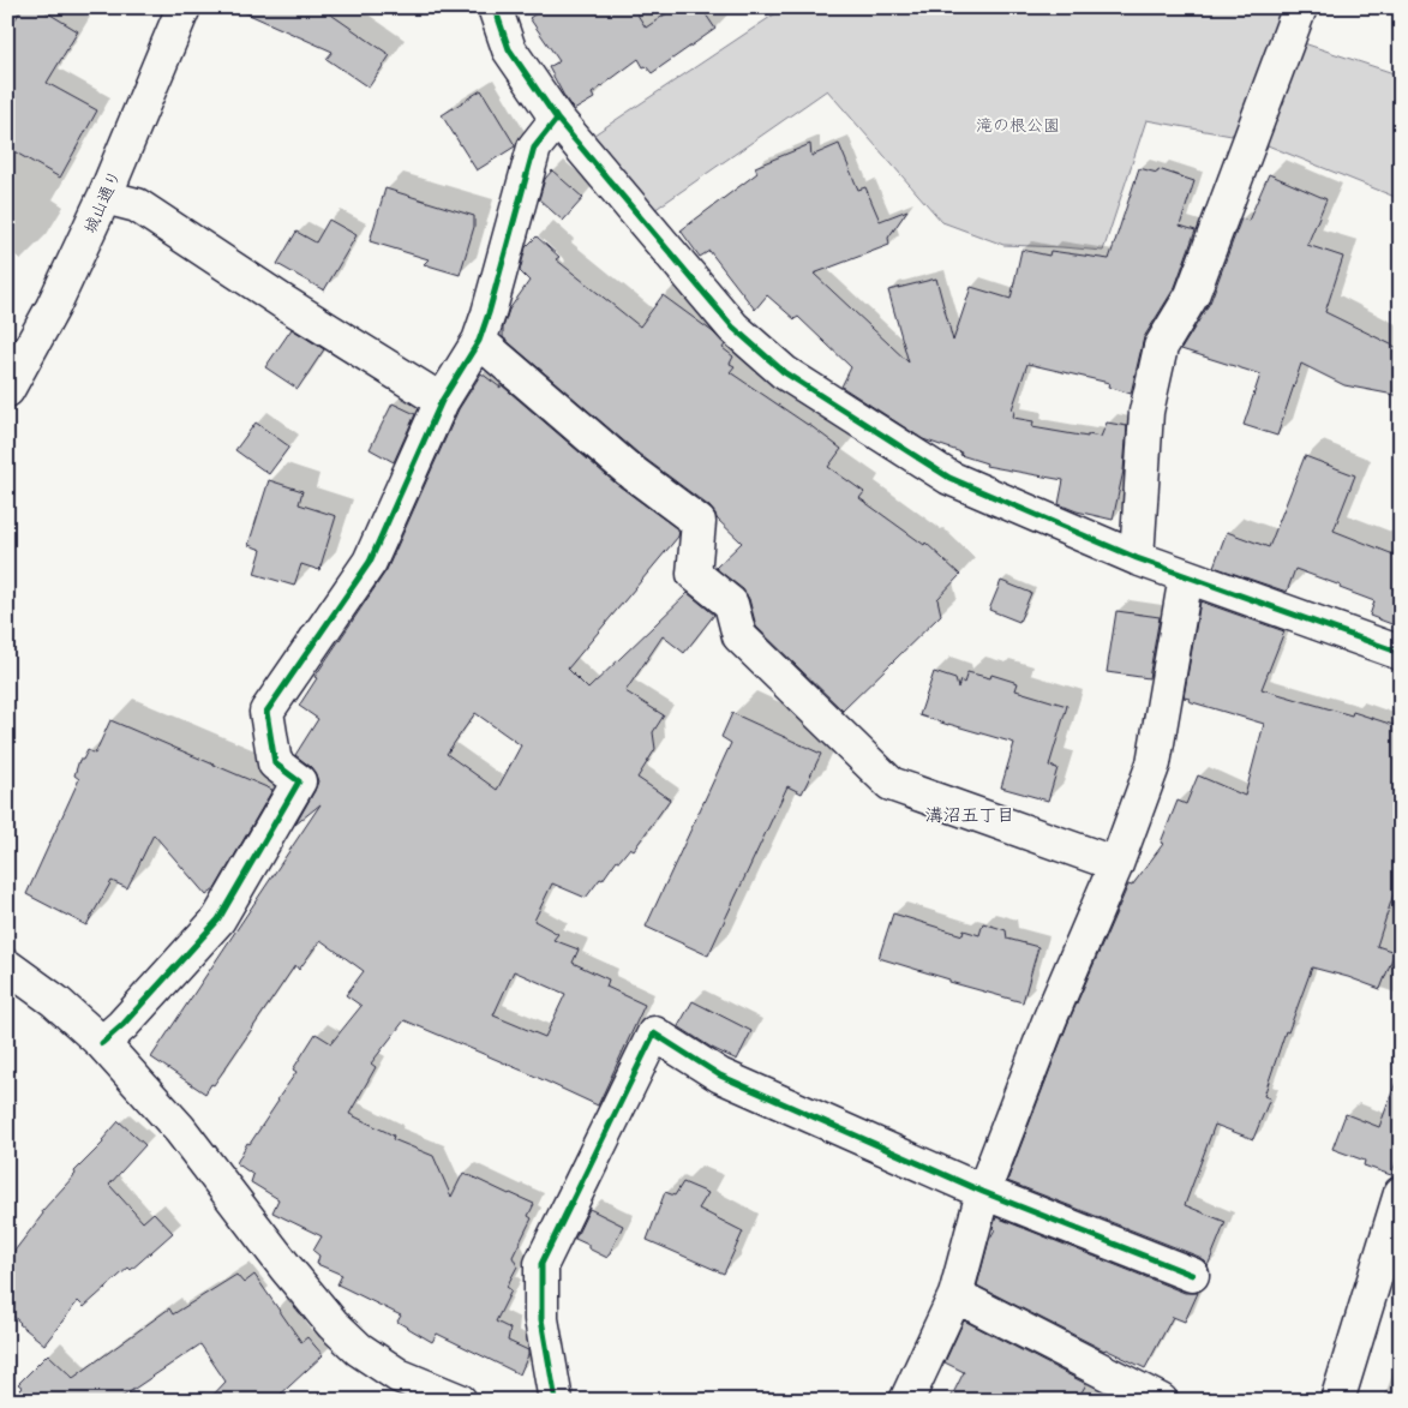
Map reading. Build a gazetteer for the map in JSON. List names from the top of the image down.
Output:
{
  "streets": {
    "street": ["城山通り"]
  },
  "districts": ["溝沼五丁目"],
  "parks": ["滝の根公園"]
}
